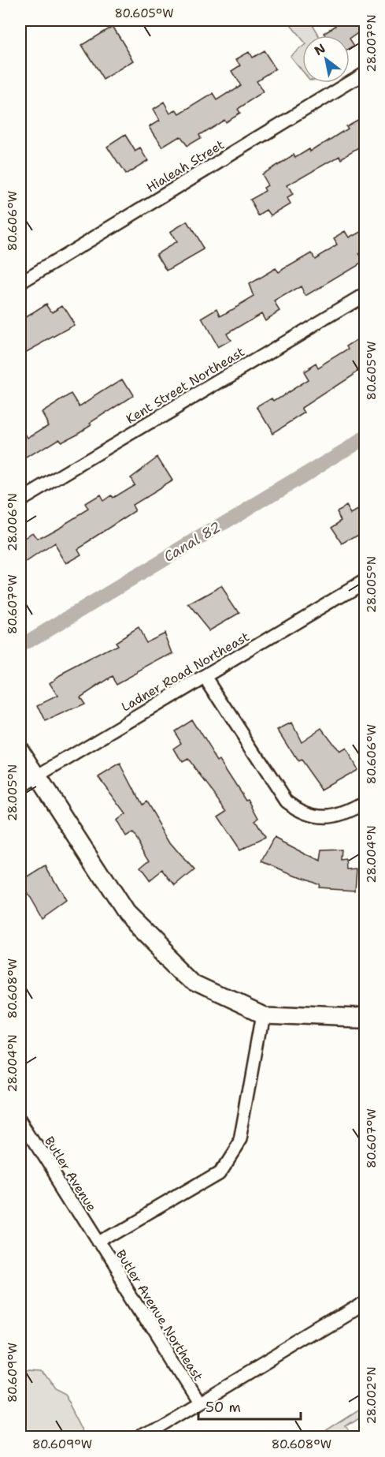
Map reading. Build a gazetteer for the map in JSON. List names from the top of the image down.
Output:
{
  "streets": {
    "street": [
      "Hialeah Street",
      "Kent Street Northeast",
      "Ladner Road Northeast",
      "Butler Avenue",
      "Butler Avenue Northeast"
    ]
  },
  "crossings": [
    ["Butler Avenue", "Butler Avenue Northeast"]
  ],
  "water": ["Canal 82"],
  "scale_bar": "50 m",
  "north": "top left",
  "coordinates": [
    "80.605°W",
    "28.007°N",
    "80.606°W",
    "28.006°N",
    "28.005°N",
    "80.607°W",
    "28.004°N",
    "80.608°W",
    "80.609°W",
    "28.002°N"
  ]
}
